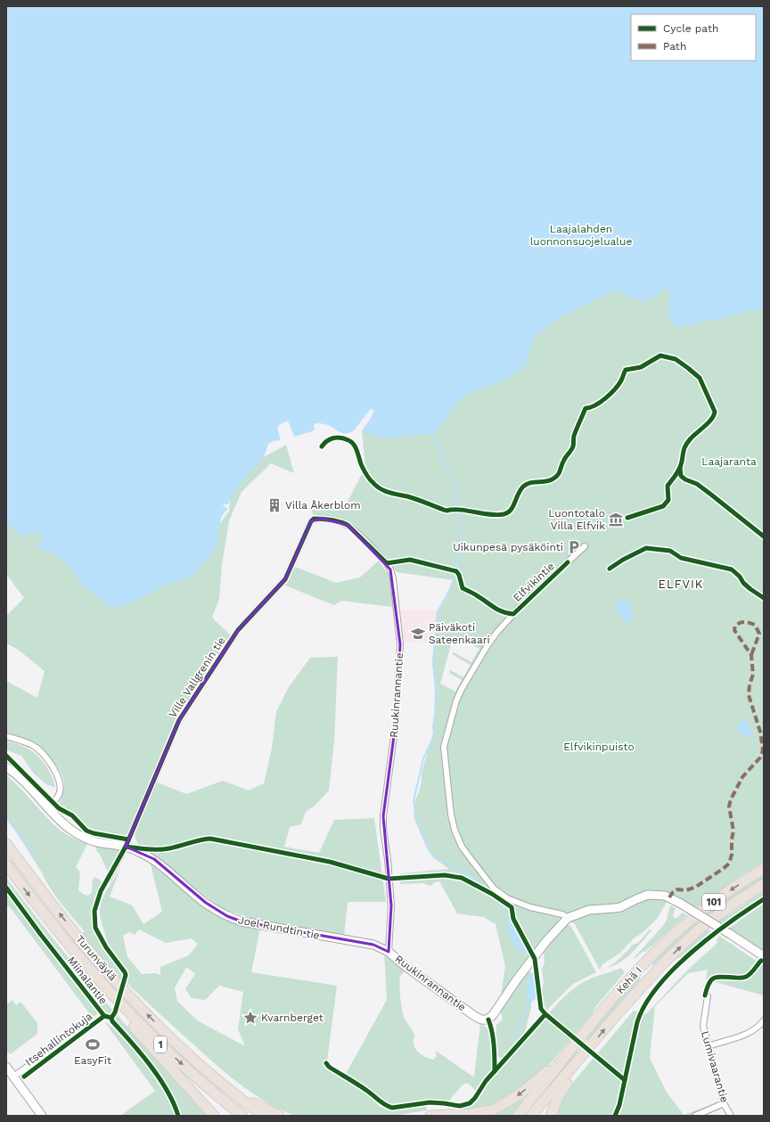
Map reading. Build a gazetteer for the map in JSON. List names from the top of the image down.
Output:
{
  "streets": {
    "highway": [
      "101",
      "Turunväylä",
      "Kehä I",
      "1"
    ],
    "street": [
      "Elfvikintie",
      "Ville Vallgrenin tie",
      "Ruukinrannantie",
      "Joel Rundtin tie",
      "Itsehallintokuja",
      "Lumivaarantie"
    ],
    "cycle path": ["Miinalantie"]
  },
  "crossings": [
    ["Elfvikintie", "Ruukinrannantie"],
    ["Ville Vallgrenin tie", "Ruukinrannantie"],
    ["Ville Vallgrenin tie", "Joel Rundtin tie"],
    ["Ruukinrannantie", "Joel Rundtin tie"]
  ],
  "districts": ["ELFVIK"],
  "parks": ["Laajalahden luonnonsuojelualue", "Laajaranta", "Elfvikinpuisto"],
  "places": {
    "building": ["Villa Åkerblom"],
    "museum": ["Luontotalo Villa Elfvik"],
    "parking": ["Uikunpesä pysäköinti"],
    "school or university": ["Päiväkoti Sateenkaari"],
    "place": ["Kvarnberget"],
    "sports": ["EasyFit"]
  },
  "legend": ["Cycle path", "Path"]
}
